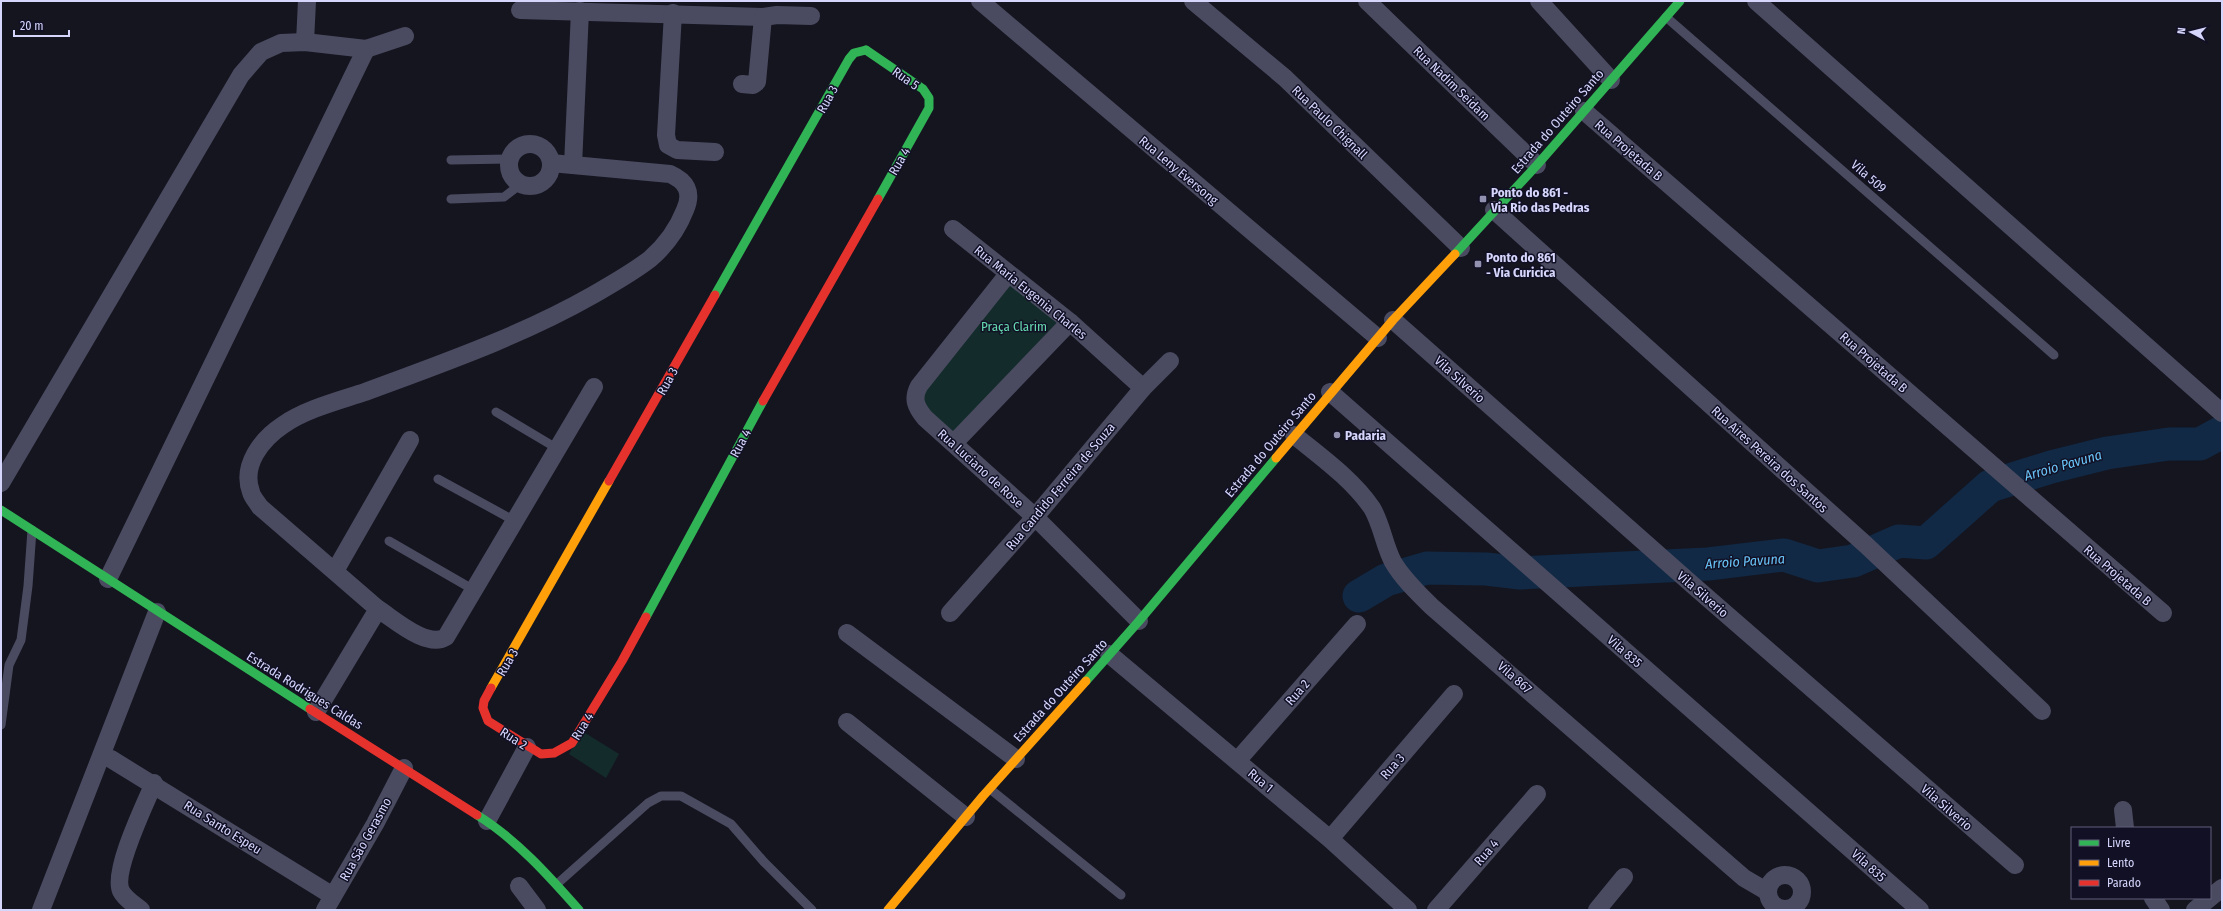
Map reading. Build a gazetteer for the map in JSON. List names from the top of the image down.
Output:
{
  "streets": {
    "street": [
      "Rua 5",
      "Rua Nadim Seidam",
      "Rua 3",
      "Estrada do Outeiro Santo",
      "Rua Paulo Chignall",
      "Rua Projetada B",
      "Rua 4",
      "Rua Leny Eversong",
      "Rua Maria Eugenia Charles",
      "Vila Silverio",
      "Rua Aires Pereira dos Santos",
      "Rua Luciano de Rose",
      "Rua Candido Ferreira de Souza",
      "Vila 835",
      "Vila 867",
      "Estrada Rodrigues Caldas",
      "Rua 2",
      "Rua 1",
      "Rua Santo Espeu",
      "Rua São Gerasmo"
    ],
    "lane": ["Vila 509"]
  },
  "crossings": [
    ["Rua 5", "Rua 3"],
    ["Rua 5", "Rua 4"],
    ["Rua Nadim Seidam", "Estrada do Outeiro Santo"],
    ["Rua 3", "Rua 2"],
    ["Rua 3", "Rua 1"],
    ["Estrada do Outeiro Santo", "Rua Paulo Chignall"],
    ["Estrada do Outeiro Santo", "Rua Projetada B"],
    ["Estrada do Outeiro Santo", "Rua Leny Eversong"],
    ["Estrada do Outeiro Santo", "Vila 509"],
    ["Estrada do Outeiro Santo", "Vila Silverio"],
    ["Estrada do Outeiro Santo", "Rua Aires Pereira dos Santos"],
    ["Estrada do Outeiro Santo", "Rua Luciano de Rose"],
    ["Estrada do Outeiro Santo", "Vila 835"],
    ["Estrada do Outeiro Santo", "Vila 867"],
    ["Estrada do Outeiro Santo", "Rua 1"],
    ["Rua 4", "Rua 2"],
    ["Rua Maria Eugenia Charles", "Rua Luciano de Rose"],
    ["Rua Maria Eugenia Charles", "Rua Candido Ferreira de Souza"],
    ["Rua Luciano de Rose", "Rua Candido Ferreira de Souza"],
    ["Estrada Rodrigues Caldas", "Rua São Gerasmo"],
    ["Rua 2", "Rua 1"],
    ["Rua Santo Espeu", "Rua São Gerasmo"]
  ],
  "water": ["Arroio Pavuna"],
  "parks": ["Praça Clarim"],
  "places": {
    "transit": ["Ponto do 861 - Via Rio das Pedras", "Ponto do 861 - Via Curicica"],
    "other": ["Padaria"]
  },
  "legend": ["Livre", "Lento", "Parado"],
  "scale_bar": "20 m",
  "north": "left"
}
